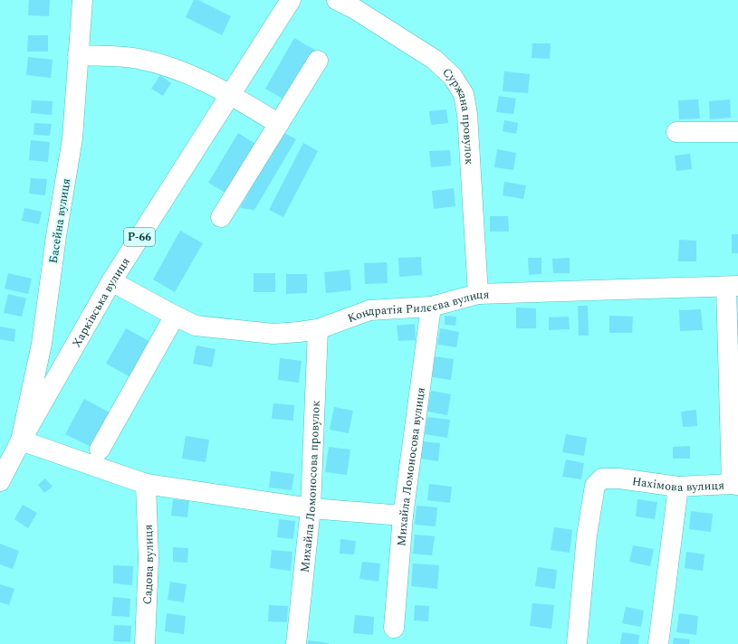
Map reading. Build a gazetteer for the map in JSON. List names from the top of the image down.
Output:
{
  "streets": {
    "street": [
      "Суржана провулок",
      "Басейна вулиця",
      "Р-66",
      "Харківська вулиця",
      "Кондратія Рилєєва вулиця",
      "Михайла Ломоносова вулиця",
      "Нахімова вулиця",
      "Михайла Ломоносова провулок",
      "Садова вулиця"
    ]
  },
  "crossings": [
    ["Суржана провулок", "Кондратія Рилєєва вулиця"],
    ["Басейна вулиця", "Харківська вулиця"],
    ["Харківська вулиця", "Кондратія Рилєєва вулиця"],
    ["Кондратія Рилєєва вулиця", "Михайла Ломоносова вулиця"],
    ["Кондратія Рилєєва вулиця", "Михайла Ломоносова провулок"]
  ]
}
